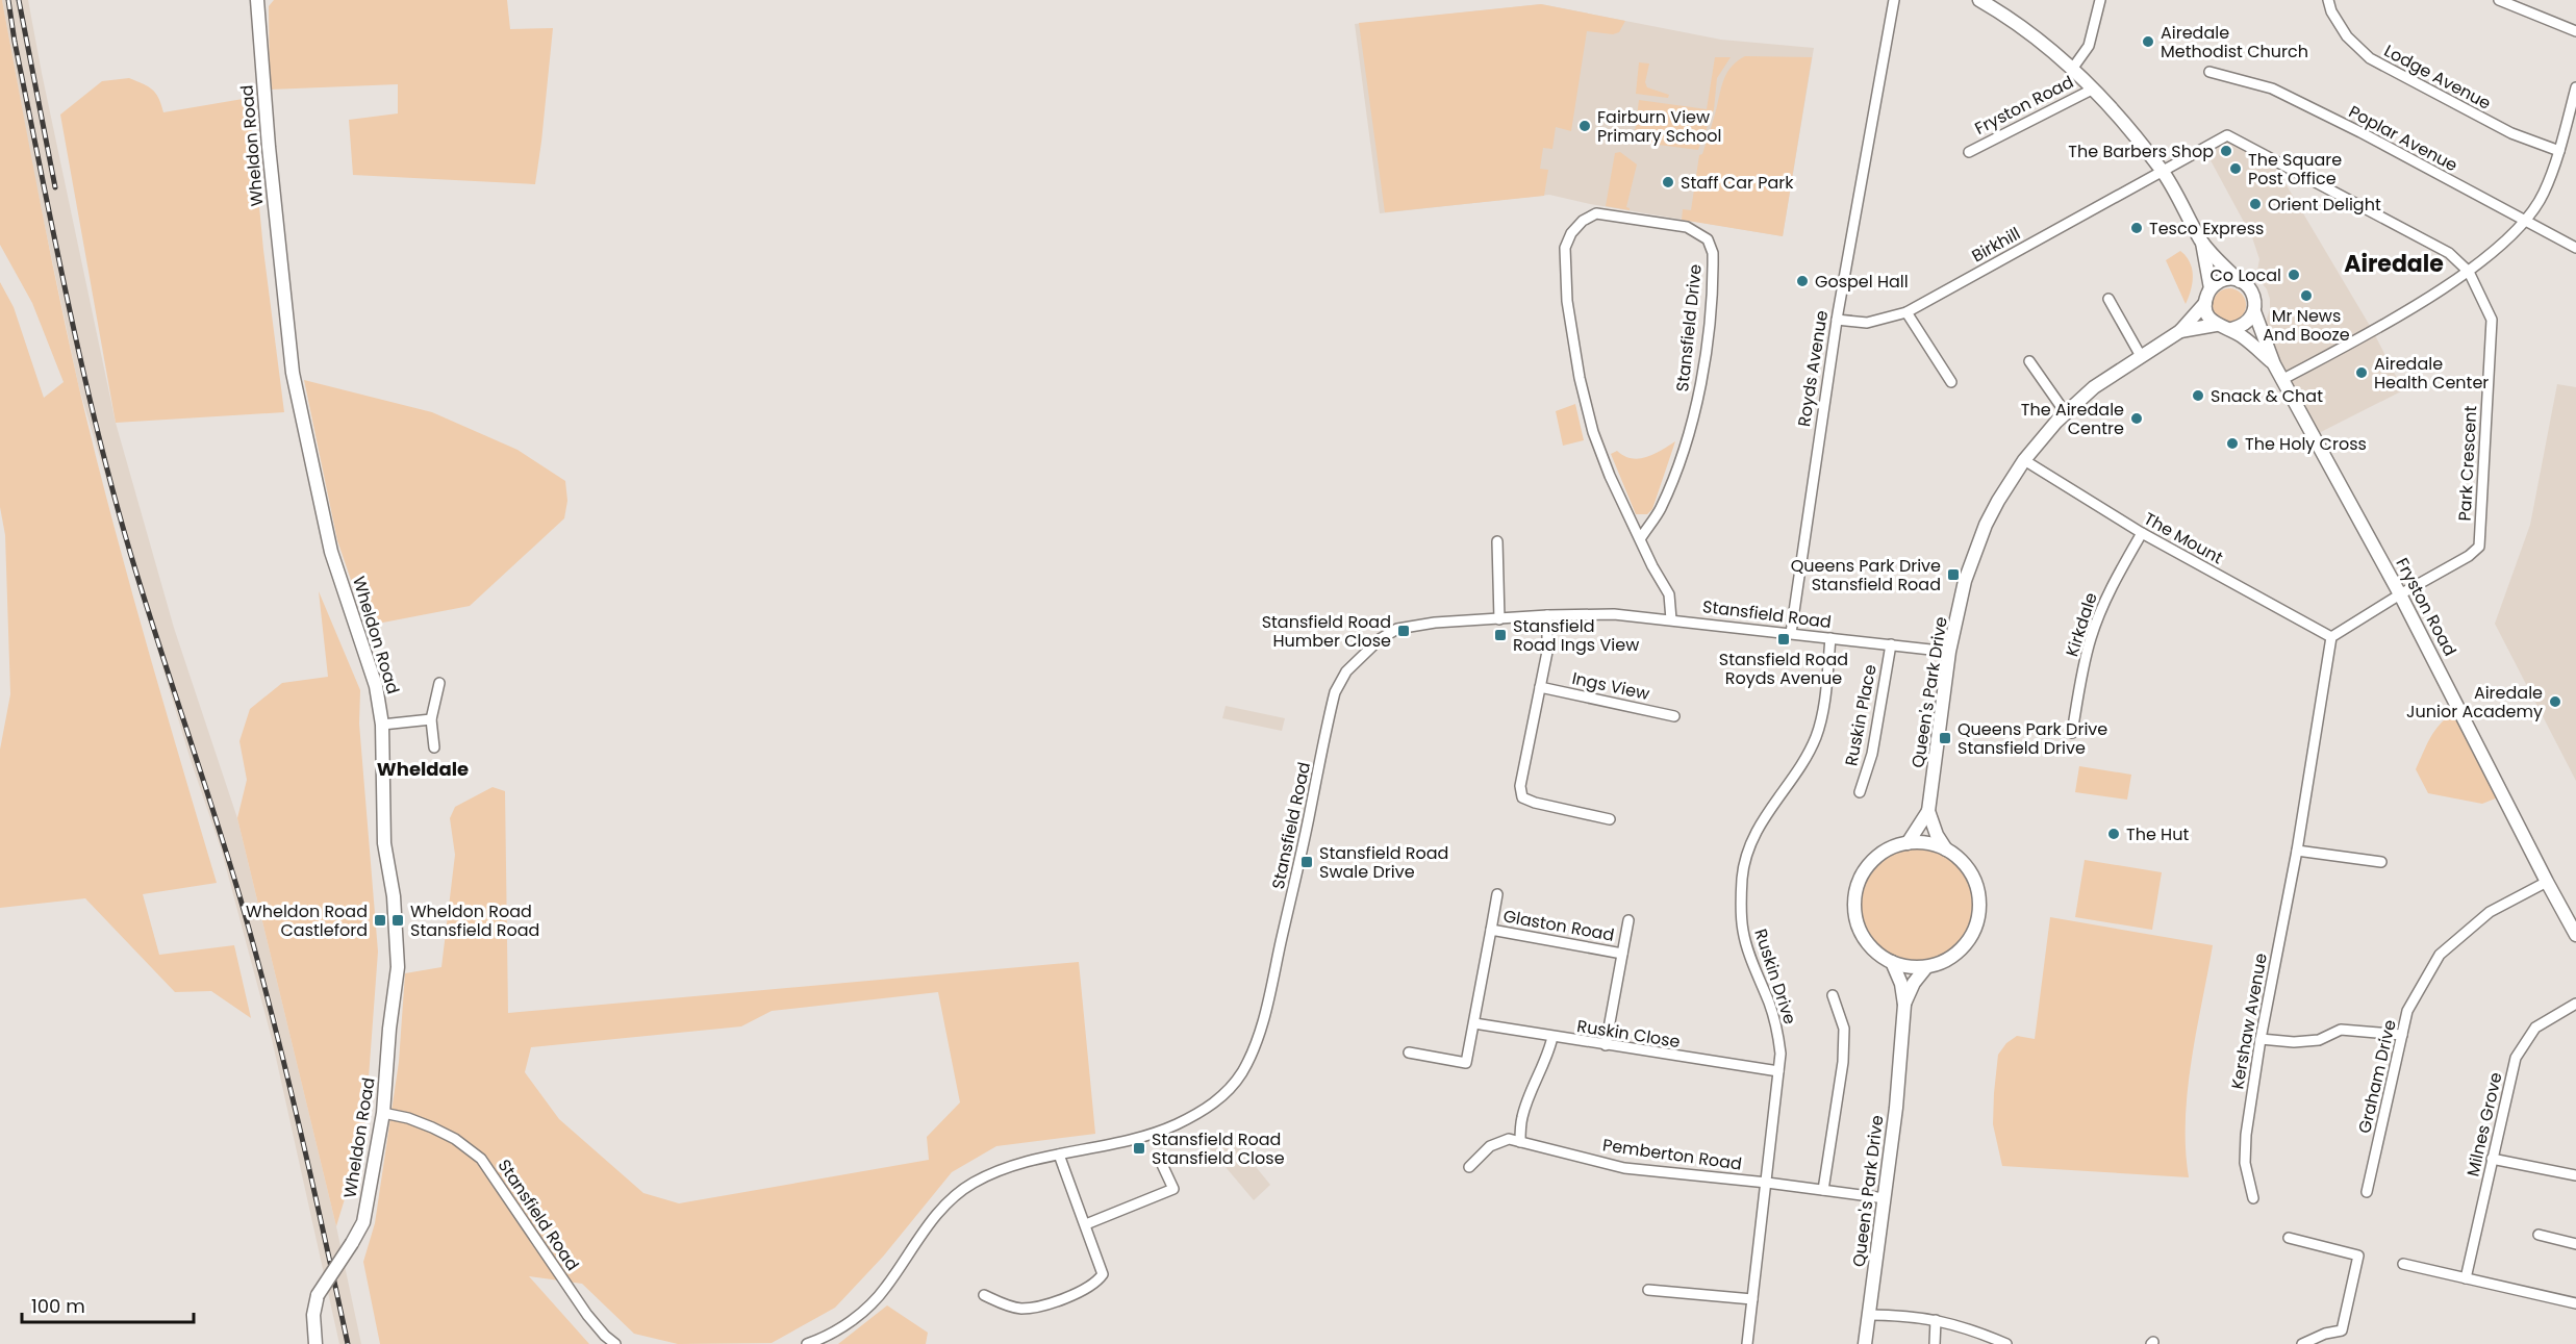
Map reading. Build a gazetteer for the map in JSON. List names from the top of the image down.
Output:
{
  "streets": {
    "street": [
      "Lodge Avenue",
      "Fryston Road",
      "Poplar Avenue",
      "Wheldon Road",
      "Birkhill",
      "Stansfield Drive",
      "Royds Avenue",
      "Park Crescent",
      "The Mount",
      "Stansfield Road",
      "Kirkdale",
      "Ings View",
      "Queen's Park Drive",
      "Ruskin Place",
      "Glaston Road",
      "Ruskin Drive",
      "Kershaw Avenue",
      "Ruskin Close",
      "Graham Drive",
      "Milnes Grove",
      "Pemberton Road"
    ]
  },
  "crossings": [
    ["Fryston Road", "Birkhill"],
    ["Fryston Road", "Park Crescent"],
    ["Fryston Road", "Queen's Park Drive"],
    ["Fryston Road", "Graham Drive"],
    ["Wheldon Road", "Stansfield Road"],
    ["Birkhill", "Royds Avenue"],
    ["Birkhill", "Park Crescent"],
    ["Stansfield Drive", "Stansfield Road"],
    ["Royds Avenue", "Stansfield Road"],
    ["The Mount", "Kirkdale"],
    ["The Mount", "Queen's Park Drive"],
    ["The Mount", "Kershaw Avenue"],
    ["Stansfield Road", "Queen's Park Drive"],
    ["Stansfield Road", "Ruskin Place"],
    ["Stansfield Road", "Ruskin Drive"],
    ["Queen's Park Drive", "Pemberton Road"],
    ["Glaston Road", "Ruskin Close"],
    ["Ruskin Drive", "Ruskin Close"],
    ["Ruskin Drive", "Pemberton Road"]
  ],
  "districts": ["Airedale", "Wheldale"],
  "places": {
    "other": [
      "Airedale Methodist Church",
      "Fairburn View Primary School",
      "The Barbers Shop",
      "The Square Post Office",
      "Staff Car Park",
      "Orient Delight",
      "Tesco Express",
      "Co Local",
      "Gospel Hall",
      "Mr News And Booze",
      "Airedale Health Center",
      "Snack & Chat",
      "The Airedale Centre",
      "The Holy Cross",
      "Airedale Junior Academy",
      "The Hut"
    ],
    "transit": [
      "Queens Park Drive Stansfield Road",
      "Stansfield Road Humber Close",
      "Stansfield Road Ings View",
      "Stansfield Road Royds Avenue",
      "Queens Park Drive Stansfield Drive",
      "Stansfield Road Swale Drive",
      "Wheldon Road Castleford",
      "Wheldon Road Stansfield Road",
      "Stansfield Road Stansfield Close"
    ]
  },
  "scale_bar": "100 m"
}
